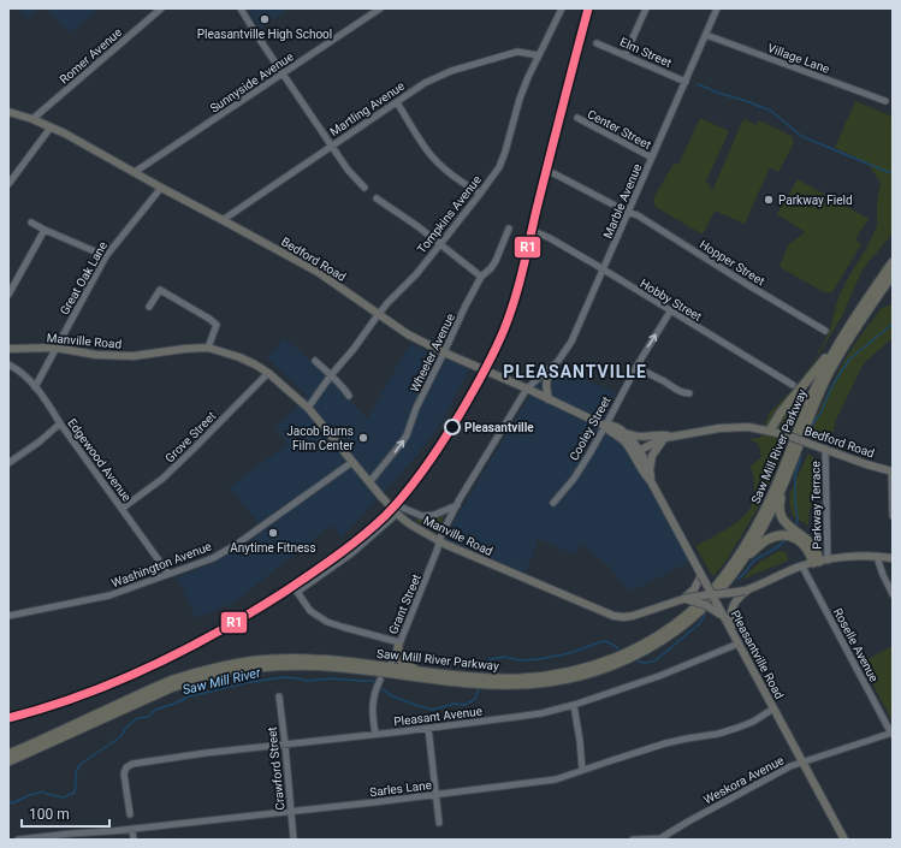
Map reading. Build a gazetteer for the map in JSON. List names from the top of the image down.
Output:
{
  "streets": {
    "highway": ["Saw Mill River Parkway"],
    "main road": ["Bedford Road", "Manville Road", "Pleasantville Road"],
    "street": [
      "Elm Street",
      "Romer Avenue",
      "Village Lane",
      "Sunnyside Avenue",
      "Martling Avenue",
      "Center Street",
      "Marble Avenue",
      "Tompkins Avenue",
      "Hopper Street",
      "Great Oak Lane",
      "Hobby Street",
      "Wheeler Avenue",
      "Cooley Street",
      "Grove Street",
      "Edgewood Avenue",
      "Parkway Terrace",
      "Washington Avenue",
      "Grant Street",
      "Roselle Avenue",
      "Pleasant Avenue",
      "Crawford Street",
      "Weskora Avenue",
      "Sarles Lane"
    ]
  },
  "crossings": [
    ["Elm Street", "Marble Avenue"],
    ["Romer Avenue", "Bedford Road"],
    ["Village Lane", "Marble Avenue"],
    ["Sunnyside Avenue", "Bedford Road"],
    ["Martling Avenue", "Tompkins Avenue"],
    ["Martling Avenue", "Bedford Road"],
    ["Center Street", "Marble Avenue"],
    ["Marble Avenue", "Bedford Road"],
    ["Marble Avenue", "Hopper Street"],
    ["Marble Avenue", "Hobby Street"],
    ["Marble Avenue", "Grant Street"],
    ["Tompkins Avenue", "Bedford Road"],
    ["Tompkins Avenue", "Manville Road"],
    ["Bedford Road", "Great Oak Lane"],
    ["Bedford Road", "Wheeler Avenue"],
    ["Bedford Road", "Cooley Street"],
    ["Bedford Road", "Parkway Terrace"],
    ["Bedford Road", "Pleasantville Road"],
    ["Great Oak Lane", "Manville Road"],
    ["Great Oak Lane", "Edgewood Avenue"],
    ["Hobby Street", "Cooley Street"],
    ["Manville Road", "Wheeler Avenue"],
    ["Manville Road", "Grove Street"],
    ["Manville Road", "Parkway Terrace"],
    ["Manville Road", "Washington Avenue"],
    ["Manville Road", "Grant Street"],
    ["Manville Road", "Roselle Avenue"],
    ["Manville Road", "Pleasantville Road"],
    ["Grove Street", "Edgewood Avenue"],
    ["Saw Mill River Parkway", "Grant Street"],
    ["Edgewood Avenue", "Washington Avenue"],
    ["Grant Street", "Pleasant Avenue"],
    ["Roselle Avenue", "Weskora Avenue"],
    ["Pleasantville Road", "Pleasant Avenue"],
    ["Pleasantville Road", "Weskora Avenue"],
    ["Pleasantville Road", "Sarles Lane"],
    ["Pleasant Avenue", "Crawford Street"],
    ["Crawford Street", "Sarles Lane"]
  ],
  "one_way": ["Wheeler Avenue"],
  "districts": ["PLEASANTVILLE"],
  "water": ["Saw Mill River"],
  "places": [
    "Pleasantville High School",
    "Parkway Field",
    "Pleasantville",
    "Jacob Burns Film Center",
    "Anytime Fitness"
  ],
  "lines": ["transit line R1"],
  "scale_bar": "100 m"
}
